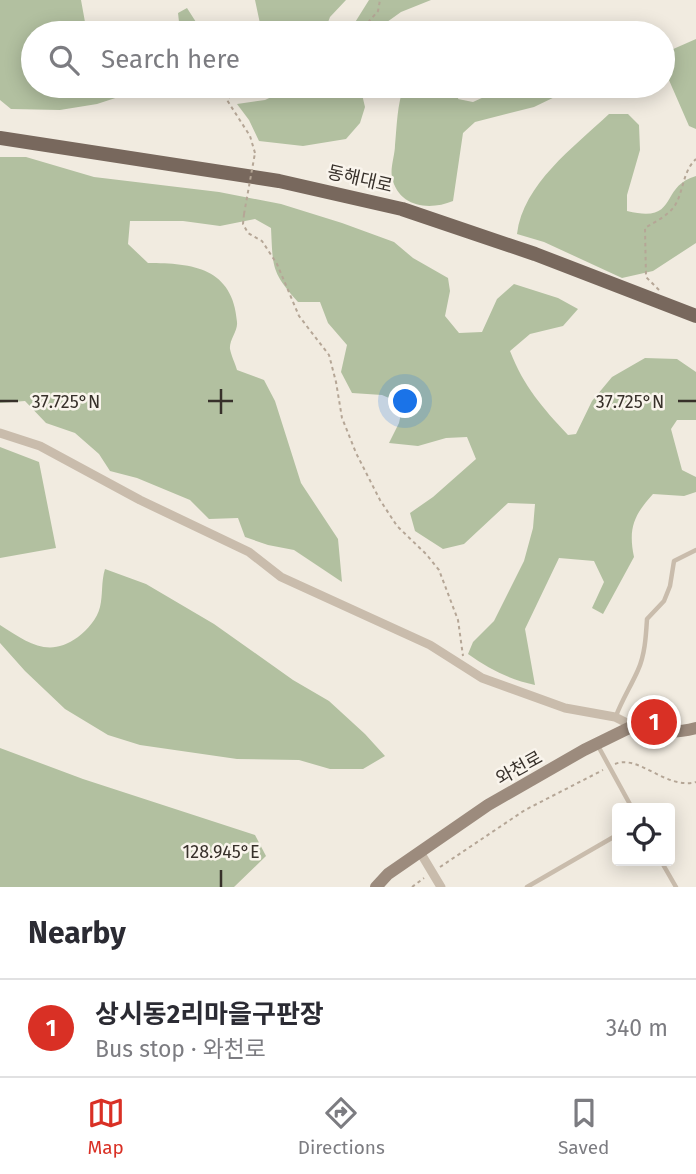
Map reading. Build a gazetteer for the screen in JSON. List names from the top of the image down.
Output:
{
  "streets": {
    "main road": ["동해대로"],
    "street": ["와천로"]
  },
  "page": {
    "search": "Search here",
    "pins": "1",
    "heading": "Nearby",
    "list": [
      {
        "mark": "1",
        "name": "상시동2리마을구판장",
        "note": "Bus stop · 와천로",
        "value": "340 m"
      }
    ],
    "nav": ["Map", "Directions", "Saved"]
  },
  "coordinates": ["37.725°N", "128.945°E"]
}
